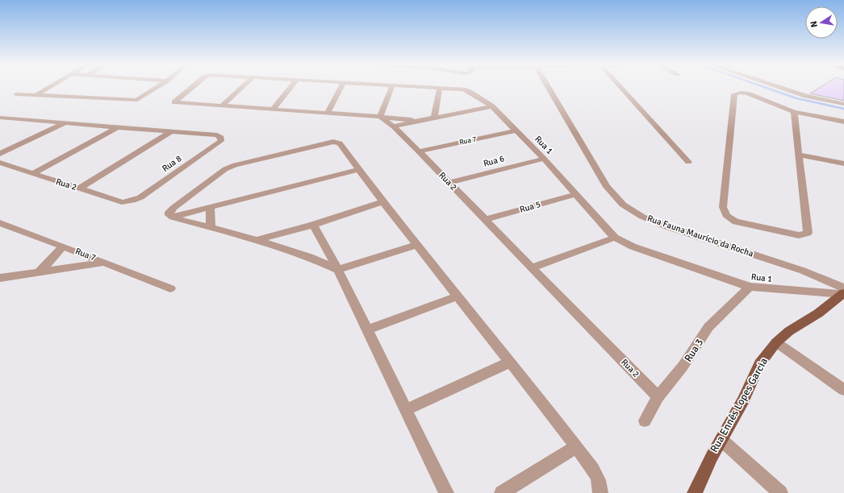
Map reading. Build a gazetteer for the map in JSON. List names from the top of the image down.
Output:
{
  "streets": {
    "main road": ["Rua Ennês Lopes Garcia"],
    "street": [
      "Rua 7",
      "Rua 1",
      "Rua 6",
      "Rua 8",
      "Rua 2",
      "Rua 5",
      "Rua Fauna Maurício da Rocha",
      "Rua 3"
    ]
  },
  "crossings": [
    ["Rua 7", "Rua 1"],
    ["Rua 7", "Rua 2"],
    ["Rua 1", "Rua 6"],
    ["Rua 1", "Rua 5"],
    ["Rua 1", "Rua Fauna Maurício da Rocha"],
    ["Rua 1", "Rua 3"],
    ["Rua 1", "Rua Ennês Lopes Garcia"],
    ["Rua 6", "Rua 2"],
    ["Rua 8", "Rua 2"],
    ["Rua 2", "Rua 5"],
    ["Rua 2", "Rua 3"],
    ["Rua Fauna Maurício da Rocha", "Rua Ennês Lopes Garcia"]
  ],
  "north": "left"
}
